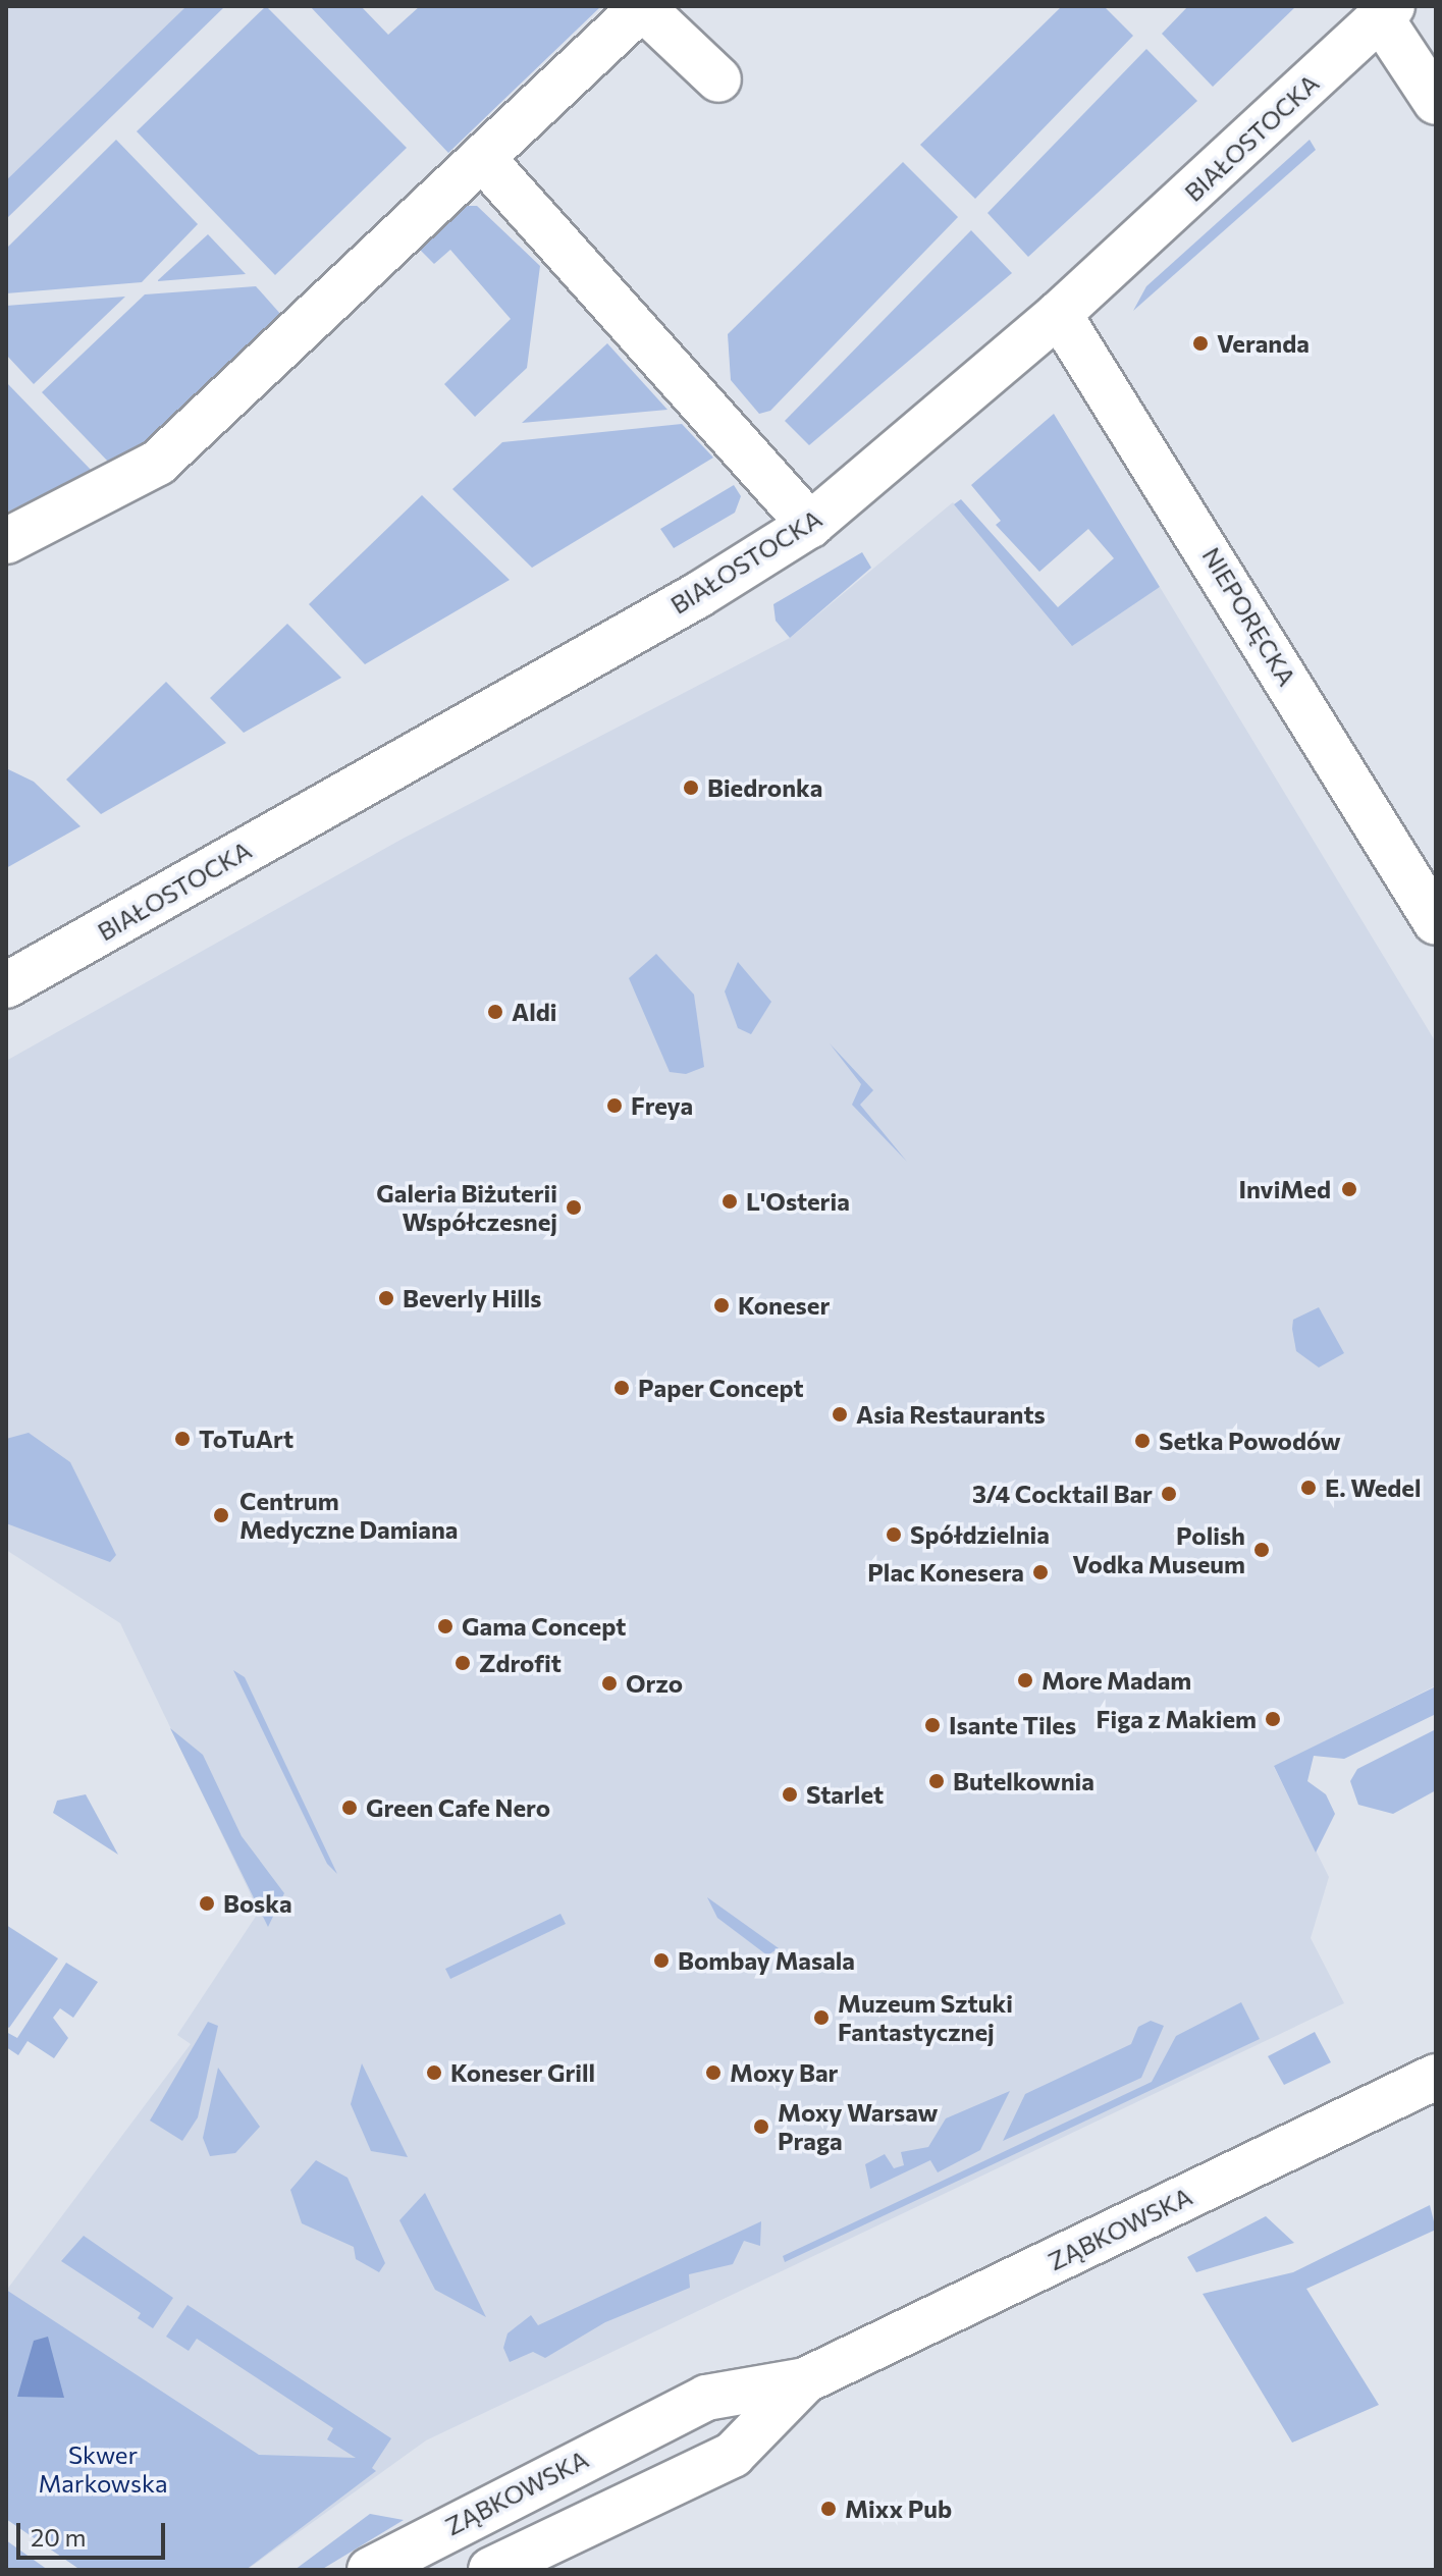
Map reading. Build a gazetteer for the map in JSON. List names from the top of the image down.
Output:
{
  "streets": {
    "street": ["BIAŁOSTOCKA", "NIEPORĘCKA", "ZĄBKOWSKA"]
  },
  "crossings": [
    ["BIAŁOSTOCKA", "NIEPORĘCKA"]
  ],
  "parks": ["Skwer Markowska"],
  "places": [
    "Veranda",
    "Biedronka",
    "Aldi",
    "Freya",
    "InviMed",
    "L'Osteria",
    "Galeria Biżuterii Współczesnej",
    "Beverly Hills",
    "Koneser",
    "Paper Concept",
    "Asia Restaurants",
    "ToTuArt",
    "Setka Powodów",
    "E. Wedel",
    "3/4 Cocktail Bar",
    "Centrum Medyczne Damiana",
    "Spółdzielnia",
    "Polish Vodka Museum",
    "Plac Konesera",
    "Gama Concept",
    "Zdrofit",
    "More Madam",
    "Orzo",
    "Figa z Makiem",
    "Isante Tiles",
    "Butelkownia",
    "Starlet",
    "Green Cafe Nero",
    "Boska",
    "Bombay Masala",
    "Muzeum Sztuki Fantastycznej",
    "Koneser Grill",
    "Moxy Bar",
    "Moxy Warsaw Praga",
    "Mixx Pub"
  ],
  "scale_bar": "20 m"
}
